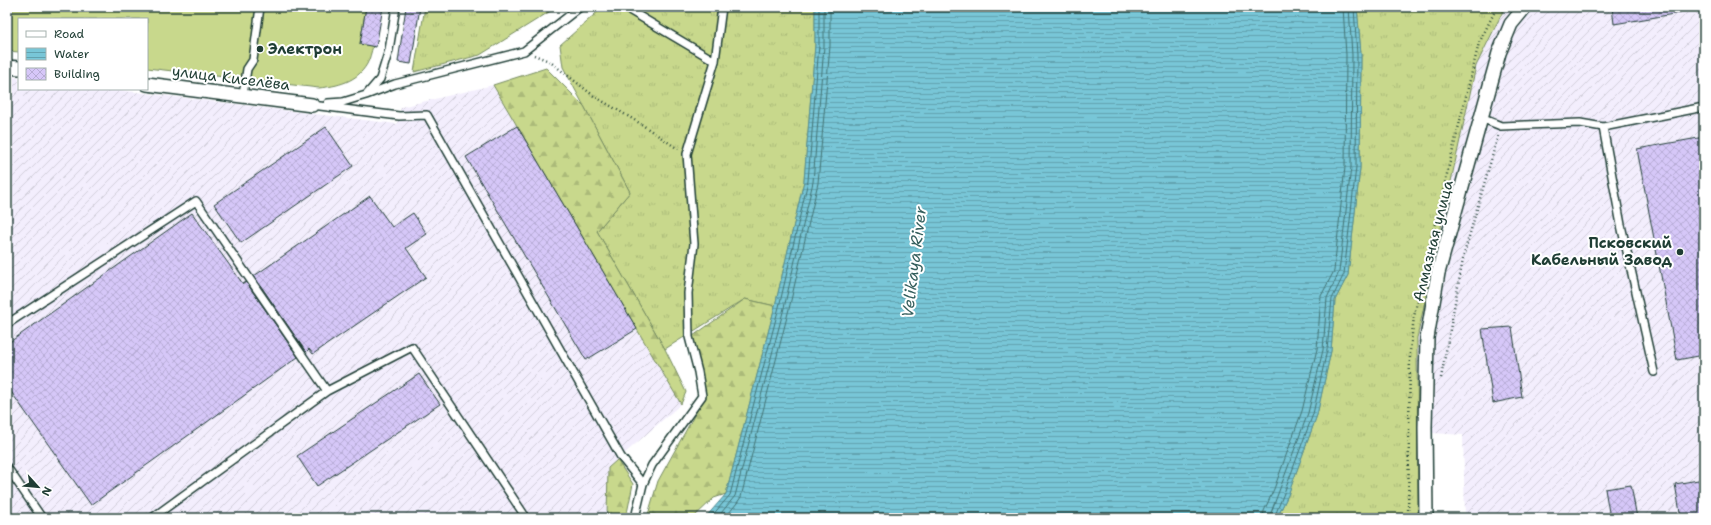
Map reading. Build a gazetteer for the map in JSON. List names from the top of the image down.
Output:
{
  "streets": {
    "street": ["улица Киселёва", "Алмазная улица"]
  },
  "water": ["Velikaya River"],
  "places": ["Электрон", "Псковский Кабельный Завод"],
  "legend": ["Road", "Water", "Building"],
  "north": "bottom right"
}
